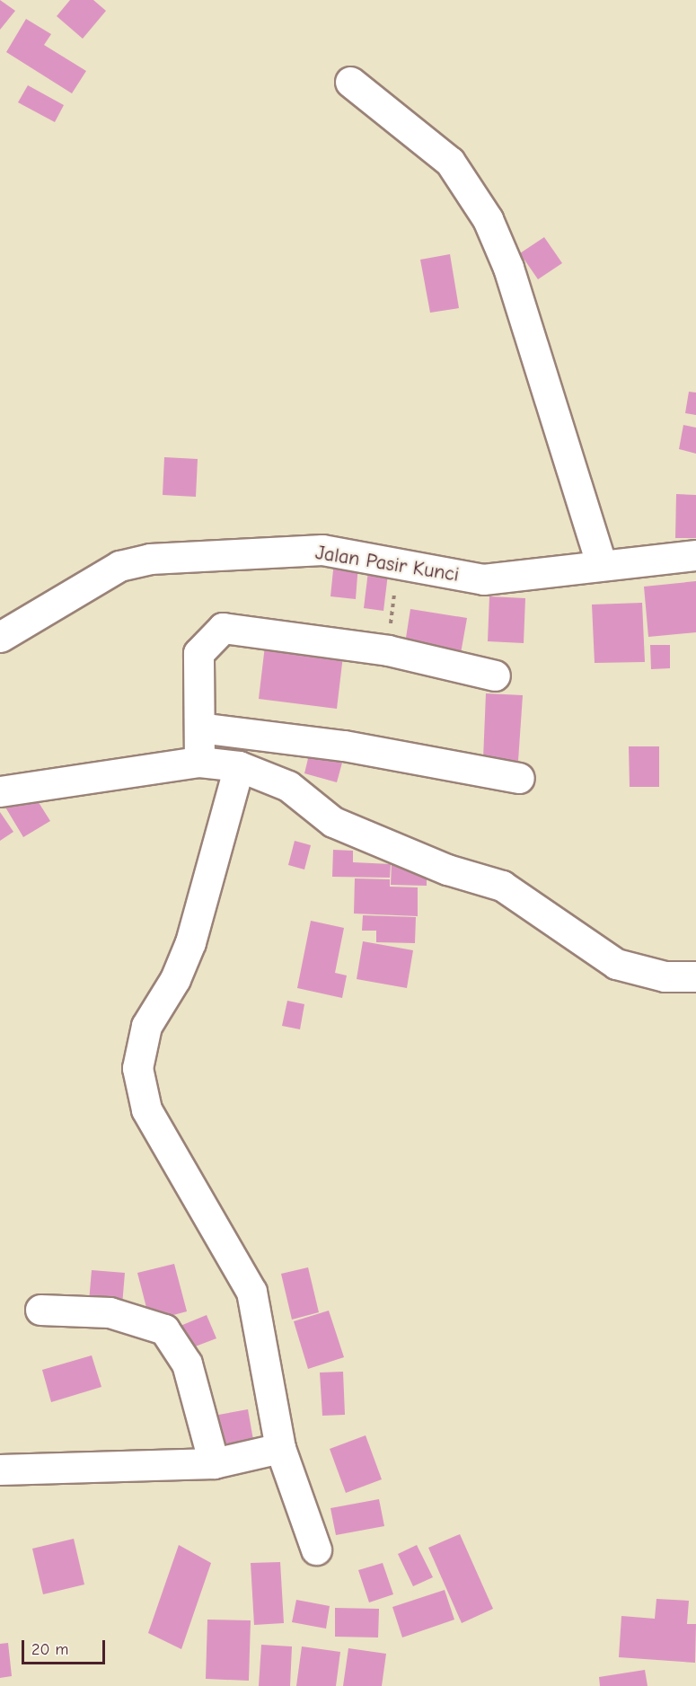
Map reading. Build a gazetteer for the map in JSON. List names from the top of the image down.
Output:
{
  "streets": {
    "street": ["Jalan Pasir Kunci"]
  },
  "scale_bar": "20 m"
}
